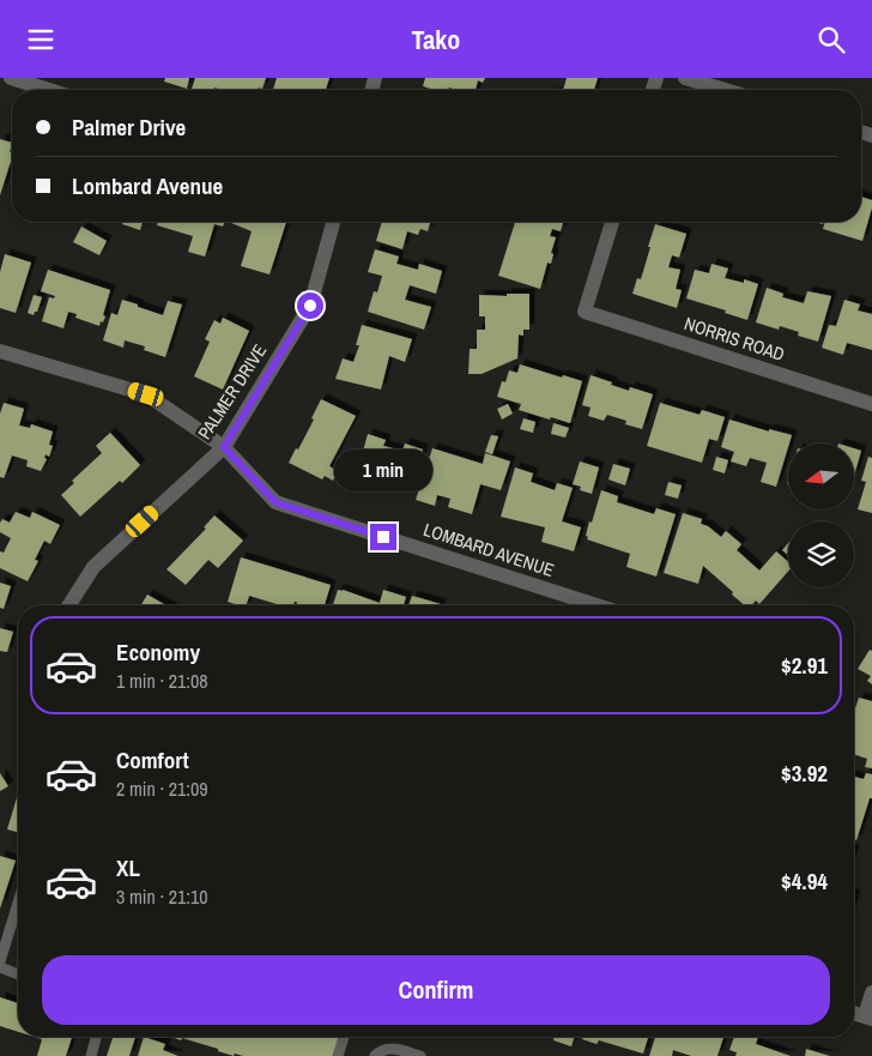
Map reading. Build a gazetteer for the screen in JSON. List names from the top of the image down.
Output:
{
  "streets": {
    "street": ["NORRIS ROAD", "PALMER DRIVE", "LOMBARD AVENUE"]
  },
  "crossings": [
    ["PALMER DRIVE", "LOMBARD AVENUE"]
  ],
  "north": "left",
  "page": {
    "header": "Tako",
    "banner": ["Palmer Drive", "Lombard Avenue"],
    "bubble": "1 min",
    "list": [
      {
        "name": "Economy",
        "note": "1 min · 21:08",
        "value": "$2.91"
      },
      {
        "name": "Comfort",
        "note": "2 min · 21:09",
        "value": "$3.92"
      },
      {
        "name": "XL",
        "note": "3 min · 21:10",
        "value": "$4.94"
      }
    ],
    "buttons": "Confirm"
  }
}
